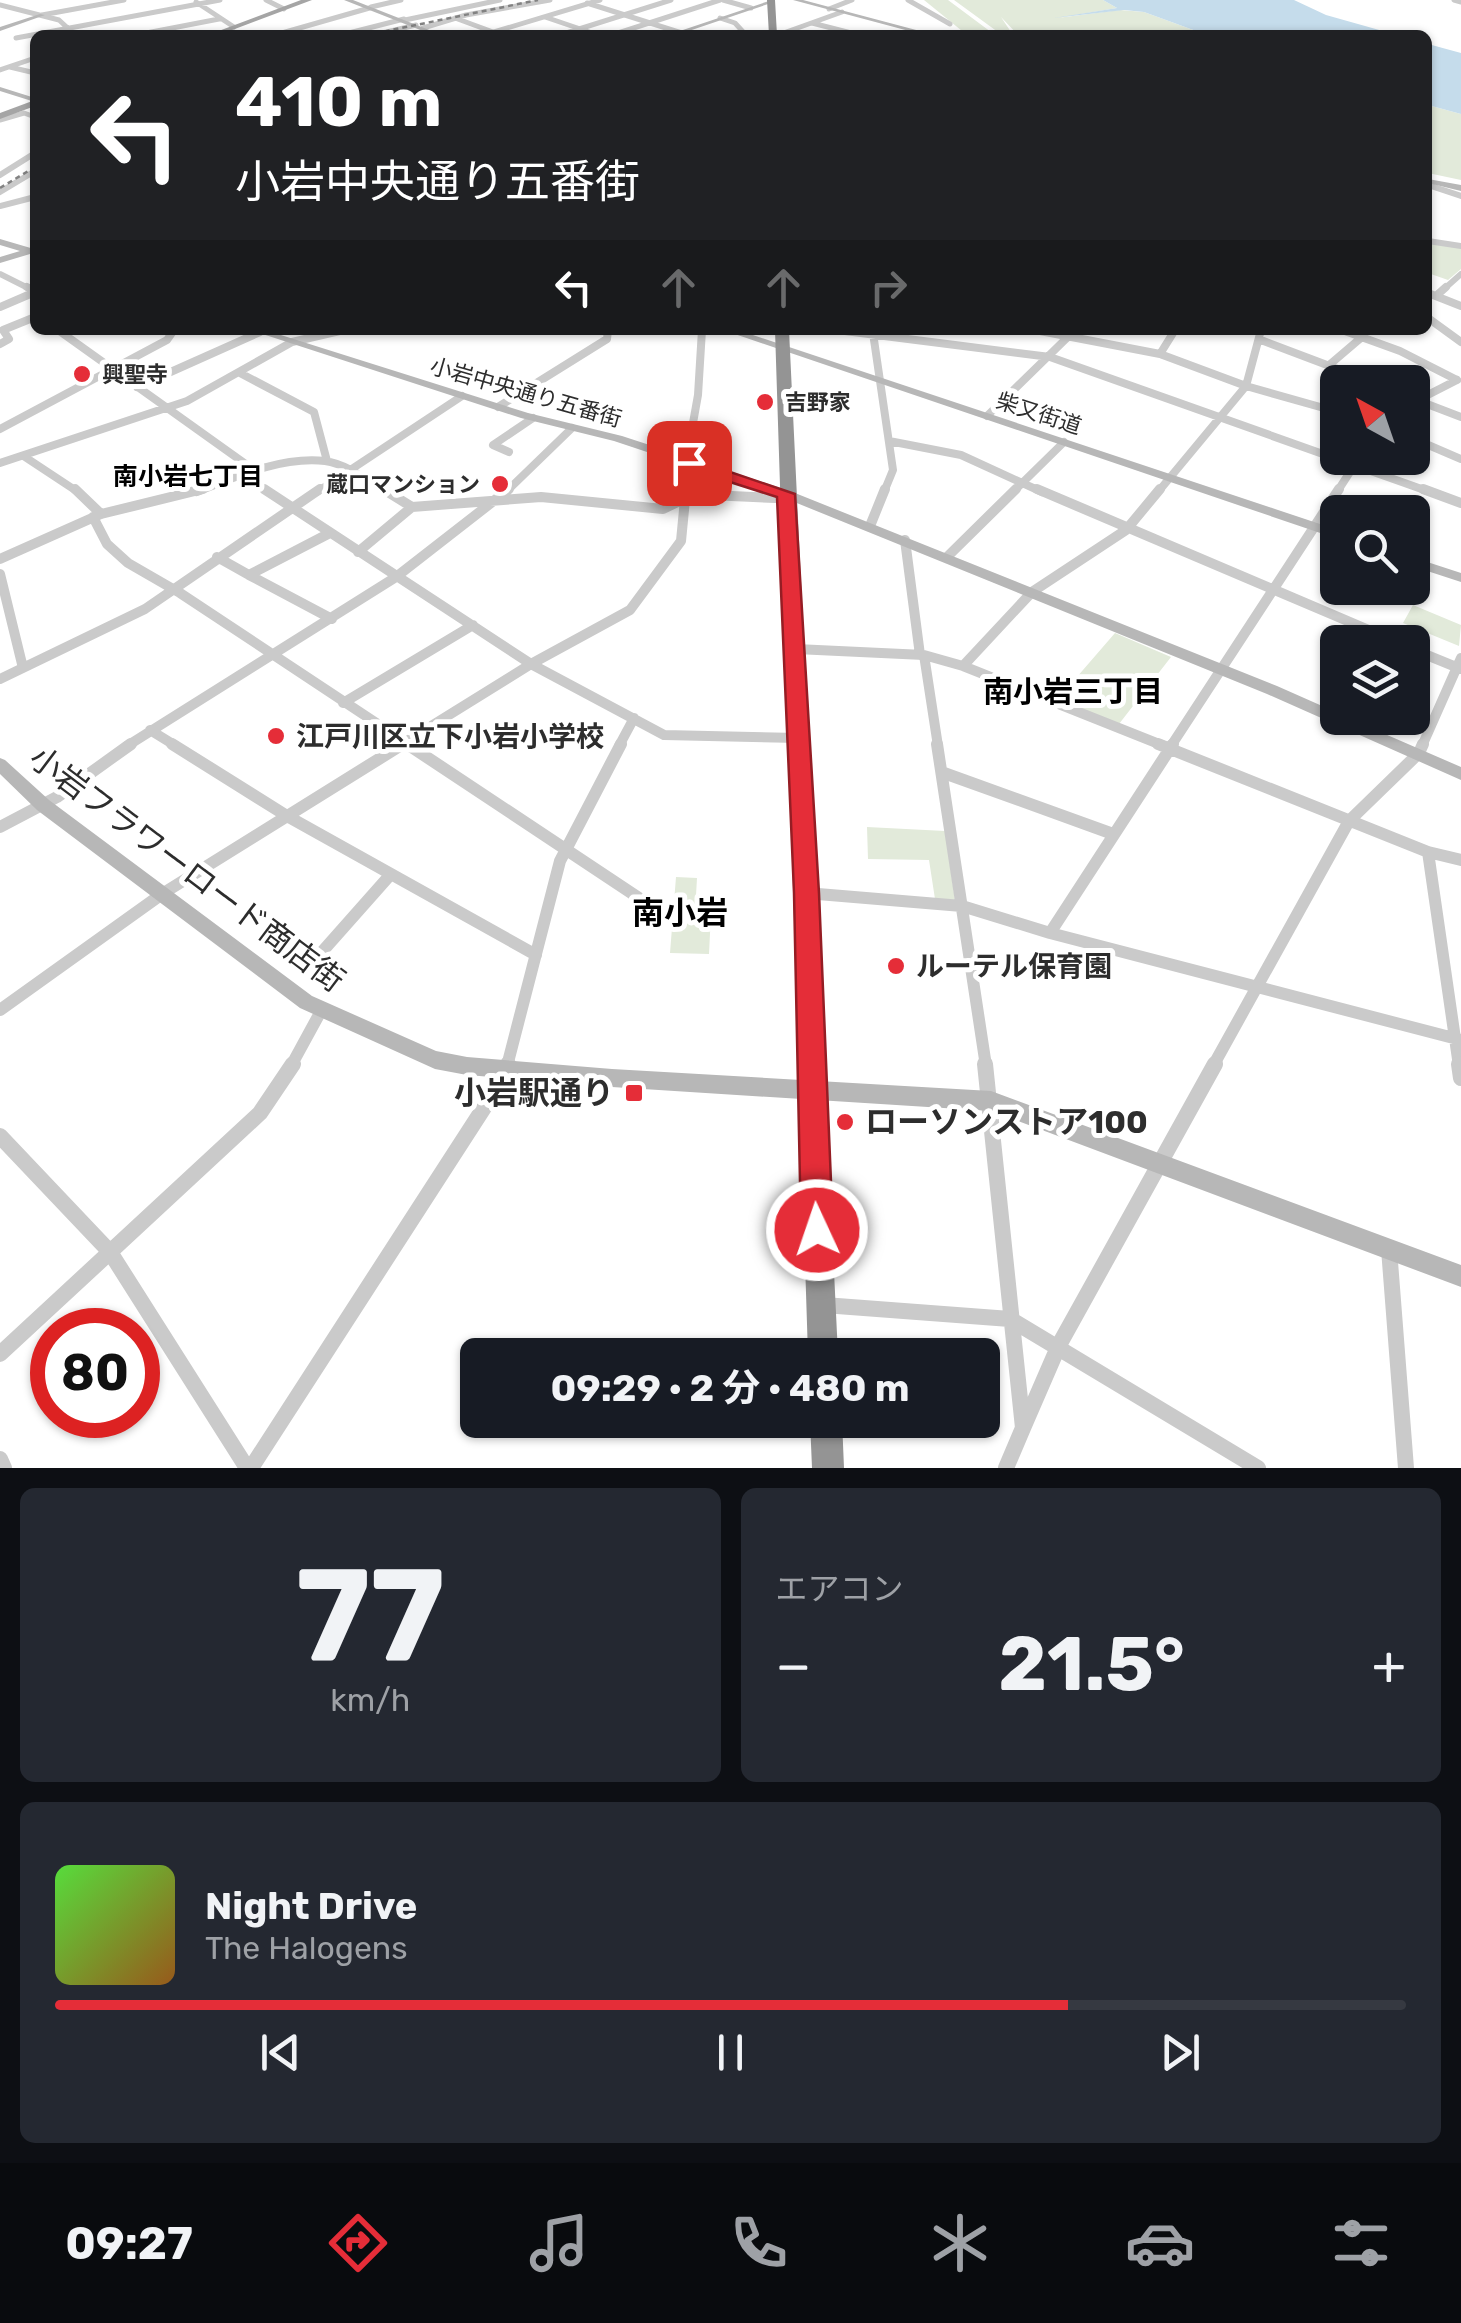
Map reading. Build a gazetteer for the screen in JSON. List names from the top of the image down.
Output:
{
  "streets": {
    "street": ["小岩中央通り五番街", "柴又街道", "小岩フラワーロード商店街"]
  },
  "districts": ["南小岩七丁目", "南小岩三丁目", "南小岩"],
  "places": {
    "other": [
      "興聖寺",
      "吉野家",
      "蔵口マンション",
      "江戸川区立下小岩小学校",
      "ルーテル保育園",
      "ローソンストア100"
    ],
    "transit": ["小岩駅通り"]
  },
  "north": "top left",
  "page": {
    "turn": ["410 m", "小岩中央通り五番街"],
    "limit": "80",
    "trip": "09:29 · 2 分 · 480 m",
    "tile": [
      ["77", "km/h"],
      "エアコン"
    ],
    "heat": ["−", "21.5°", "+"],
    "song": ["Night Drive", "The Halogens"],
    "tabs": "09:27"
  }
}
